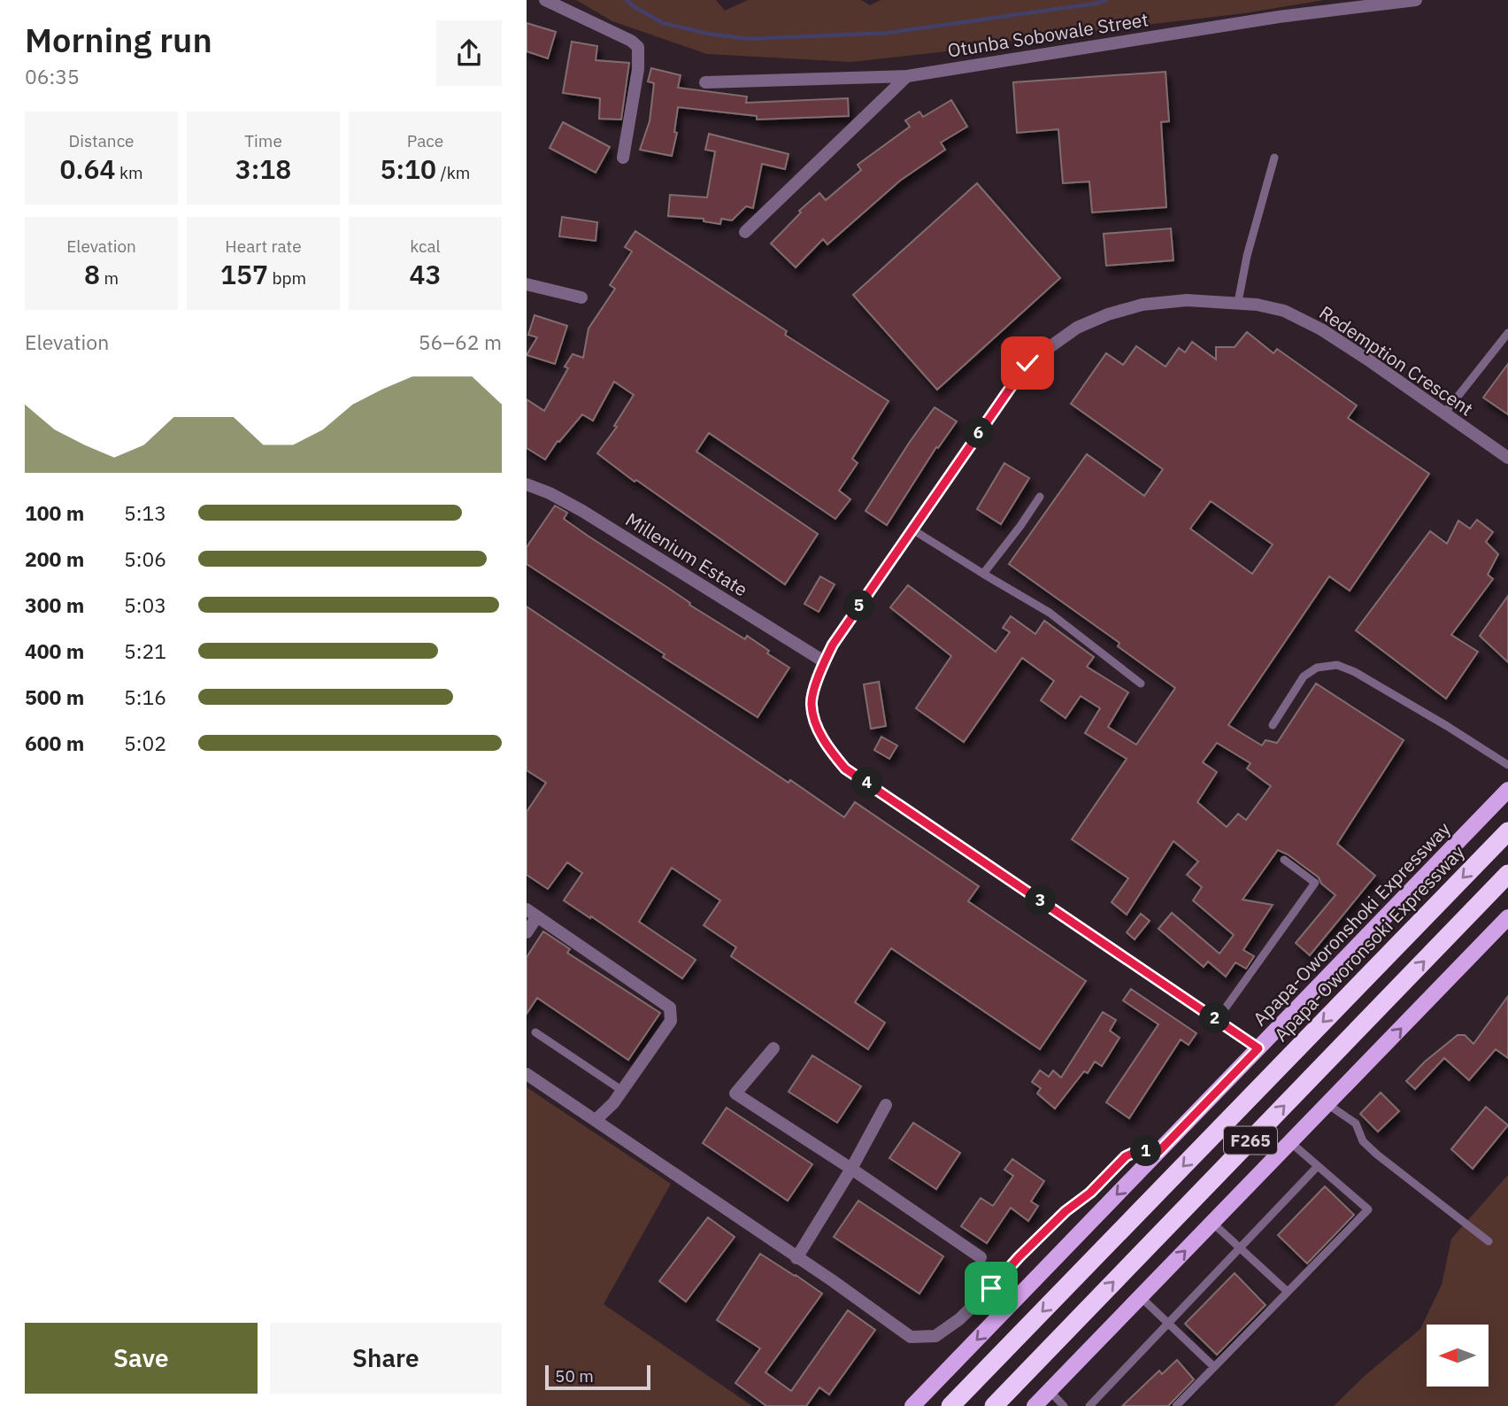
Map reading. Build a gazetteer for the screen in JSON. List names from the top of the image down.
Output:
{
  "streets": {
    "highway": ["Apapa-Oworonsoki Expressway", "F265"],
    "main road": ["Apapa-Oworonshoki Expressway"],
    "street": ["Otunba Sobowale Street", "Redemption Crescent", "Millenium Estate"]
  },
  "crossings": [
    ["Redemption Crescent", "Millenium Estate"],
    ["Redemption Crescent", "Apapa-Oworonshoki Expressway"]
  ],
  "scale_bar": "50 m",
  "north": "left",
  "page": {
    "heading": ["Morning run", "06:35"],
    "stats": [
      ["Distance", "0.64 km"],
      ["Time", "3:18"],
      ["Pace", "5:10 /km"],
      ["Elevation", "8 m"],
      ["Heart rate", "157 bpm"],
      ["kcal", "43"]
    ],
    "chart": ["Elevation", "56–62 m"],
    "pins": [
      "6",
      "5",
      "4",
      "3",
      "2",
      "1"
    ],
    "list": [
      {
        "name": "100 m",
        "note": "5:13"
      },
      {
        "name": "200 m",
        "note": "5:06"
      },
      {
        "name": "300 m",
        "note": "5:03"
      },
      {
        "name": "400 m",
        "note": "5:21"
      },
      {
        "name": "500 m",
        "note": "5:16"
      },
      {
        "name": "600 m",
        "note": "5:02"
      }
    ],
    "buttons": ["Save", "Share"],
    "scale": "50 m"
  }
}
